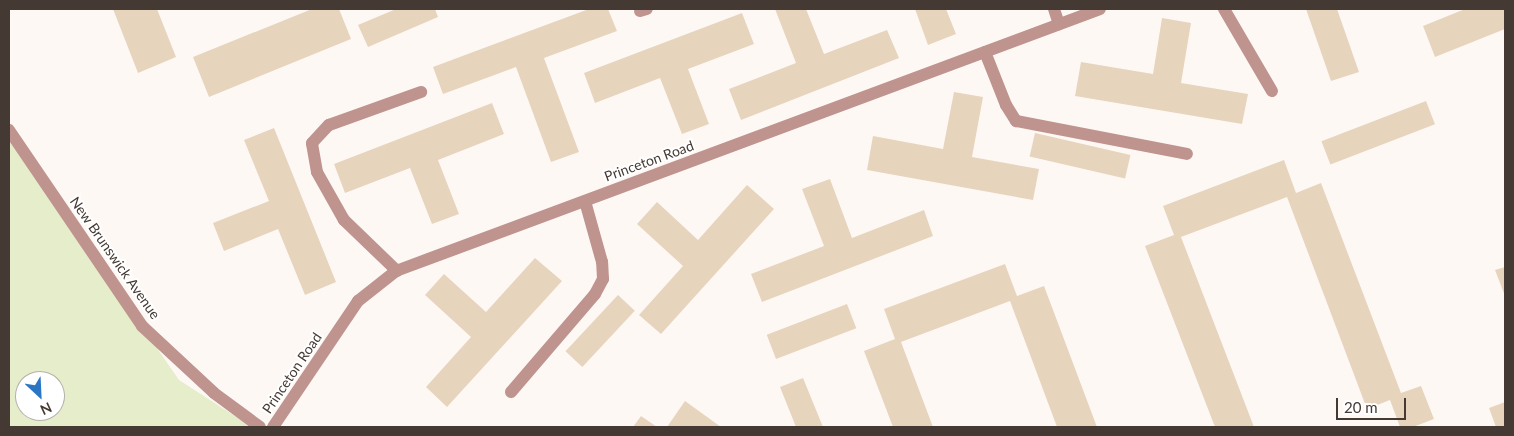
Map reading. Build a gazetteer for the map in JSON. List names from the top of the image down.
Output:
{
  "streets": {
    "street": ["Princeton Road", "New Brunswick Avenue"]
  },
  "scale_bar": "20 m",
  "north": "bottom right"
}
